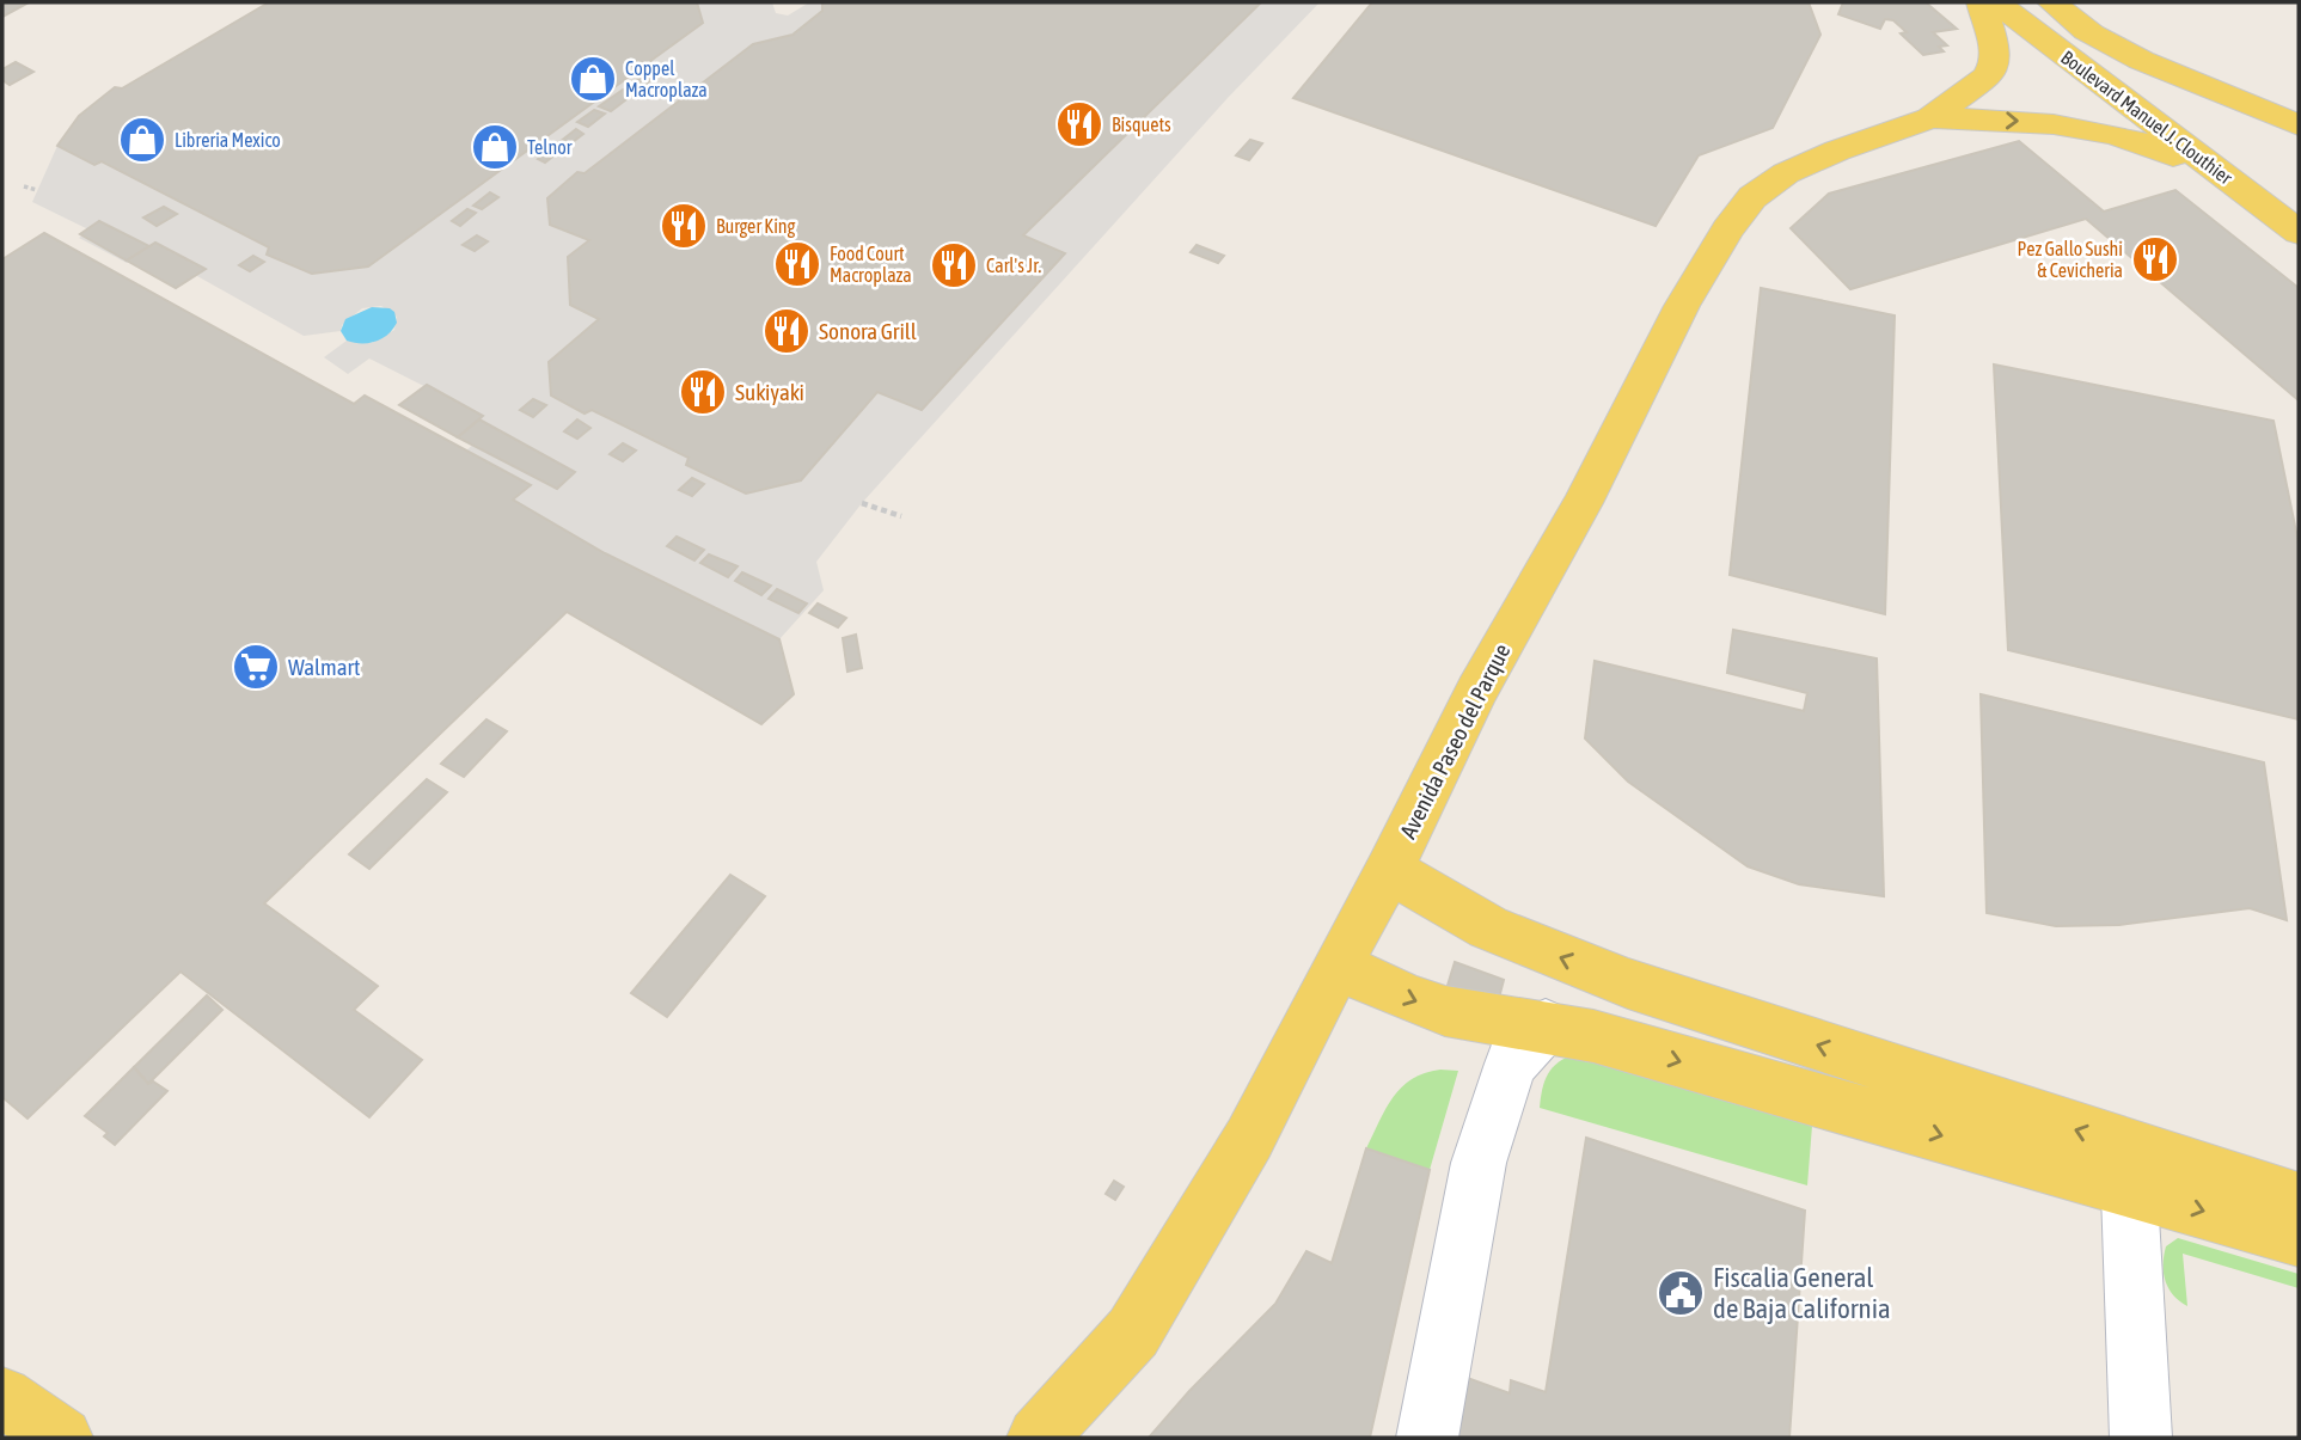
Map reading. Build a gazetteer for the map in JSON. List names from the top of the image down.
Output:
{
  "streets": {
    "main road": ["Boulevard Manuel J. Clouthier", "Avenida Paseo del Parque"]
  },
  "crossings": [
    ["Boulevard Manuel J. Clouthier", "Avenida Paseo del Parque"]
  ],
  "places": {
    "shop": ["Coppel Macroplaza", "Libreria Mexico", "Telnor"],
    "restaurant": [
      "Bisquets",
      "Burger King",
      "Pez Gallo Sushi & Cevicheria",
      "Food Court Macroplaza",
      "Carl's Jr.",
      "Sonora Grill",
      "Sukiyaki"
    ],
    "supermarket": ["Walmart"],
    "public building": ["Fiscalia General de Baja California"]
  }
}
